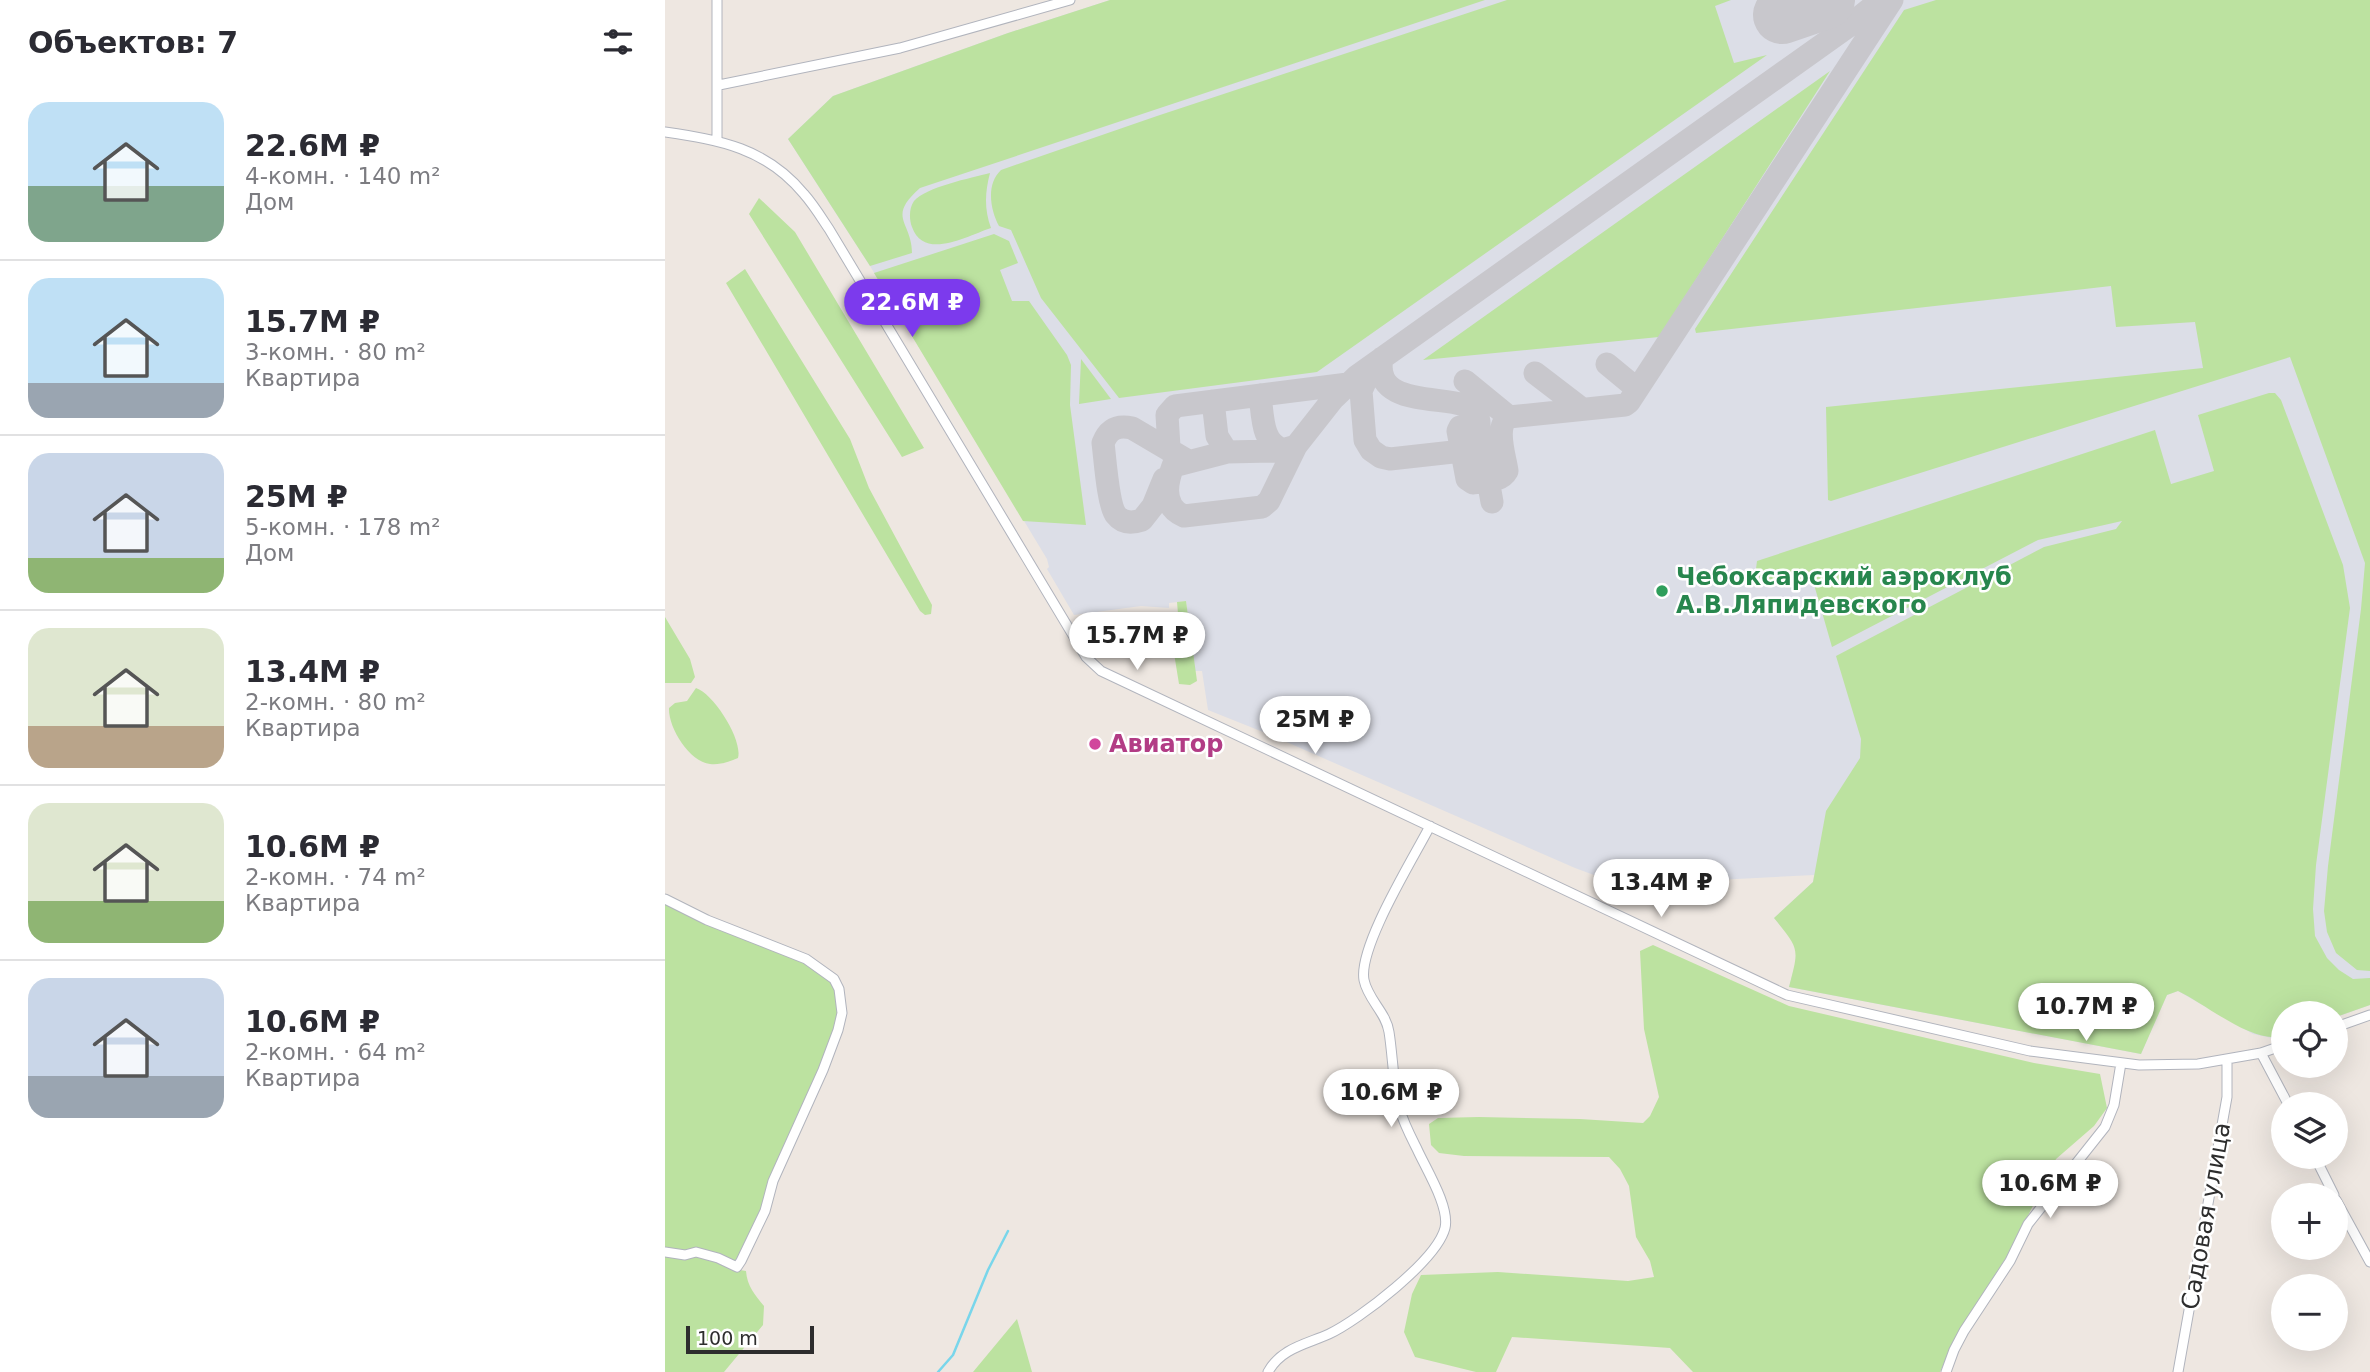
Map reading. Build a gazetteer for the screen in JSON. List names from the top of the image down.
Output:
{
  "streets": {
    "street": ["Садовая улица"]
  },
  "places": ["Чебоксарский аэроклуб А.В.Ляпидевского", "Авиатор"],
  "scale_bar": "100 m",
  "page": {
    "heading": "Объектов: 7",
    "list": [
      {
        "name": "22.6M ₽",
        "note": "4-комн. · 140 m² · Дом"
      },
      {
        "name": "15.7M ₽",
        "note": "3-комн. · 80 m² · Квартира"
      },
      {
        "name": "25M ₽",
        "note": "5-комн. · 178 m² · Дом"
      },
      {
        "name": "13.4M ₽",
        "note": "2-комн. · 80 m² · Квартира"
      },
      {
        "name": "10.6M ₽",
        "note": "2-комн. · 74 m² · Квартира"
      },
      {
        "name": "10.6M ₽",
        "note": "2-комн. · 64 m² · Квартира"
      }
    ],
    "price": [
      "22.6M ₽",
      "15.7M ₽",
      "25M ₽",
      "13.4M ₽",
      "10.7M ₽",
      "10.6M ₽",
      "10.6M ₽"
    ],
    "map_buttons": ["+", "−"],
    "scale": "100 m"
  }
}
